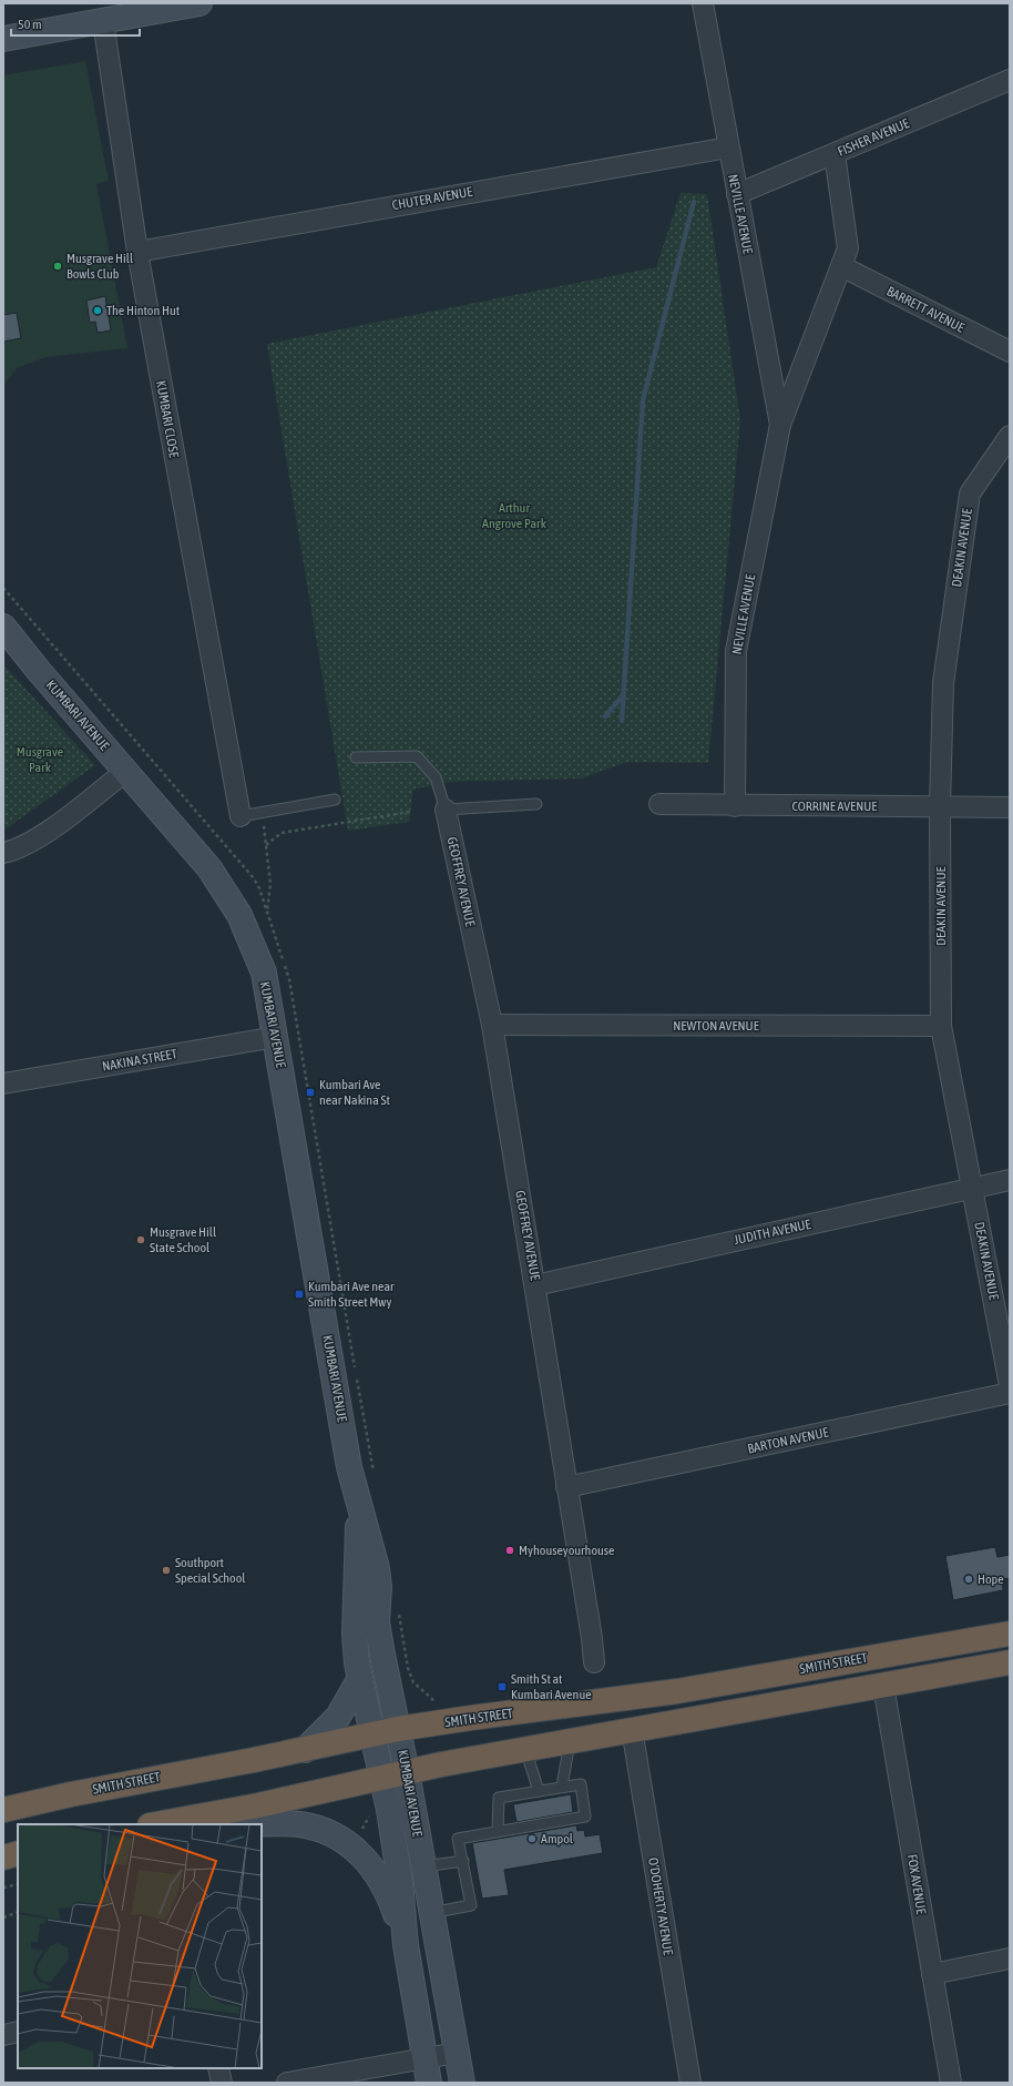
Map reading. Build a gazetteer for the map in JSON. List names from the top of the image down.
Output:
{
  "streets": {
    "highway": ["SMITH STREET"],
    "main road": ["KUMBARI AVENUE"],
    "street": [
      "FISHER AVENUE",
      "CHUTER AVENUE",
      "NEVILLE AVENUE",
      "BARRETT AVENUE",
      "KUMBARI CLOSE",
      "DEAKIN AVENUE",
      "CORRINE AVENUE",
      "GEOFFREY AVENUE",
      "NEWTON AVENUE",
      "NAKINA STREET",
      "JUDITH AVENUE",
      "BARTON AVENUE",
      "FOX AVENUE",
      "O'DOHERTY AVENUE"
    ]
  },
  "crossings": [
    ["FISHER AVENUE", "NEVILLE AVENUE"],
    ["CHUTER AVENUE", "NEVILLE AVENUE"],
    ["CHUTER AVENUE", "KUMBARI CLOSE"],
    ["NEVILLE AVENUE", "BARRETT AVENUE"],
    ["NEVILLE AVENUE", "CORRINE AVENUE"],
    ["DEAKIN AVENUE", "CORRINE AVENUE"],
    ["DEAKIN AVENUE", "NEWTON AVENUE"],
    ["DEAKIN AVENUE", "JUDITH AVENUE"],
    ["KUMBARI AVENUE", "NAKINA STREET"],
    ["KUMBARI AVENUE", "SMITH STREET"],
    ["GEOFFREY AVENUE", "NEWTON AVENUE"],
    ["GEOFFREY AVENUE", "JUDITH AVENUE"],
    ["GEOFFREY AVENUE", "BARTON AVENUE"]
  ],
  "parks": ["Arthur Angrove Park", "Musgrave Park"],
  "places": {
    "other": [
      "Musgrave Hill Bowls Club",
      "The Hinton Hut",
      "Musgrave Hill State School",
      "Myhouseyourhouse",
      "Southport Special School",
      "Hope",
      "Ampol"
    ],
    "transit": ["Kumbari Ave near Nakina St", "Kumbari Ave near Smith Street Mwy", "Smith St at Kumbari Avenue"]
  },
  "scale_bar": "50 m"
}
